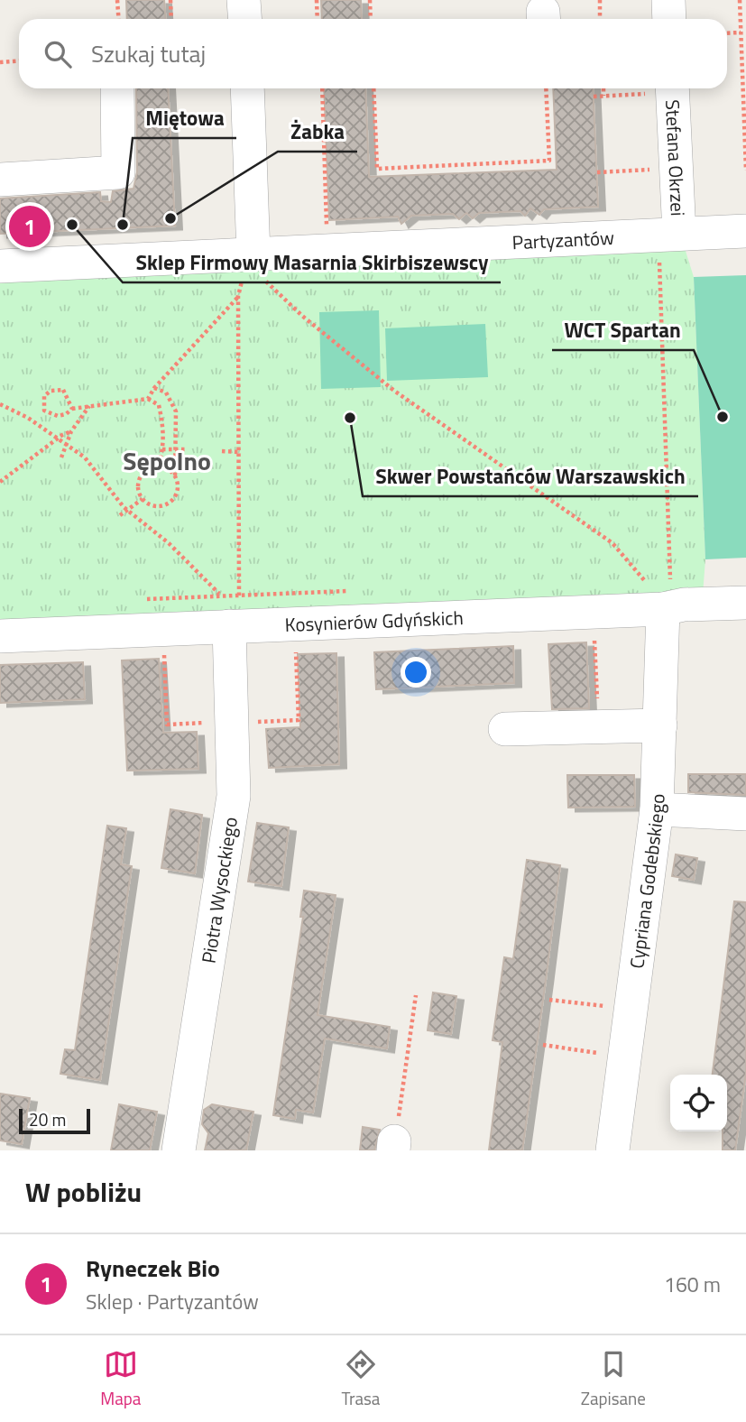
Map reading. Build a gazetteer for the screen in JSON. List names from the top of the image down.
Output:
{
  "streets": {
    "street": [
      "Stefana Okrzei",
      "Partyzantów",
      "Kosynierów Gdyńskich",
      "Cypriana Godebskiego",
      "Piotra Wysockiego"
    ]
  },
  "crossings": [
    ["Stefana Okrzei", "Partyzantów"],
    ["Kosynierów Gdyńskich", "Cypriana Godebskiego"],
    ["Kosynierów Gdyńskich", "Piotra Wysockiego"]
  ],
  "districts": ["Sępolno"],
  "places": [
    "Żabka",
    "Sklep Firmowy Masarnia Skirbiszewscy",
    "Miętowa",
    "WCT Spartan",
    "Skwer Powstańców Warszawskich"
  ],
  "scale_bar": "20 m",
  "page": {
    "search": "Szukaj tutaj",
    "pins": "1",
    "scale": "20 m",
    "heading": "W pobliżu",
    "list": [
      {
        "mark": "1",
        "name": "Ryneczek Bio",
        "note": "Sklep · Partyzantów",
        "value": "160 m"
      }
    ],
    "nav": ["Mapa", "Trasa", "Zapisane"]
  }
}
